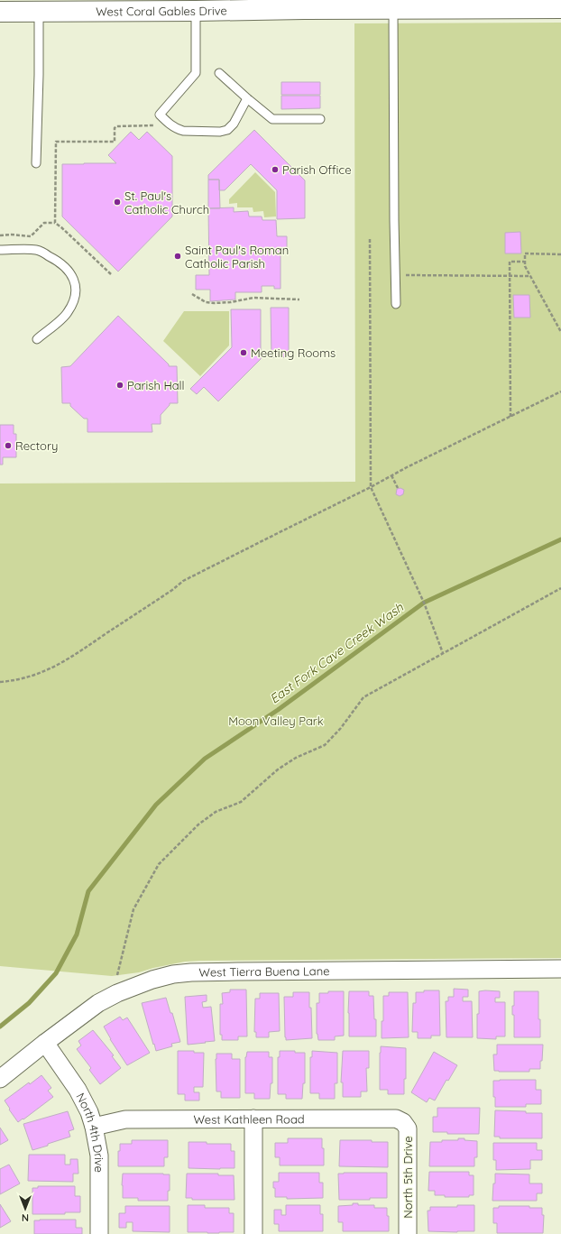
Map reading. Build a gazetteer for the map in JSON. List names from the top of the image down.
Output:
{
  "streets": {
    "street": [
      "West Coral Gables Drive",
      "West Tierra Buena Lane",
      "West Kathleen Road",
      "North 4th Drive",
      "North 5th Drive"
    ]
  },
  "crossings": [
    ["West Tierra Buena Lane", "North 4th Drive"],
    ["West Kathleen Road", "North 4th Drive"],
    ["West Kathleen Road", "North 5th Drive"]
  ],
  "water": ["East Fork Cave Creek Wash"],
  "parks": ["Moon Valley Park"],
  "places": [
    "Parish Office",
    "St. Paul's Catholic Church",
    "Saint Paul's Roman Catholic Parish",
    "Meeting Rooms",
    "Parish Hall",
    "Rectory"
  ],
  "north": "bottom"
}
